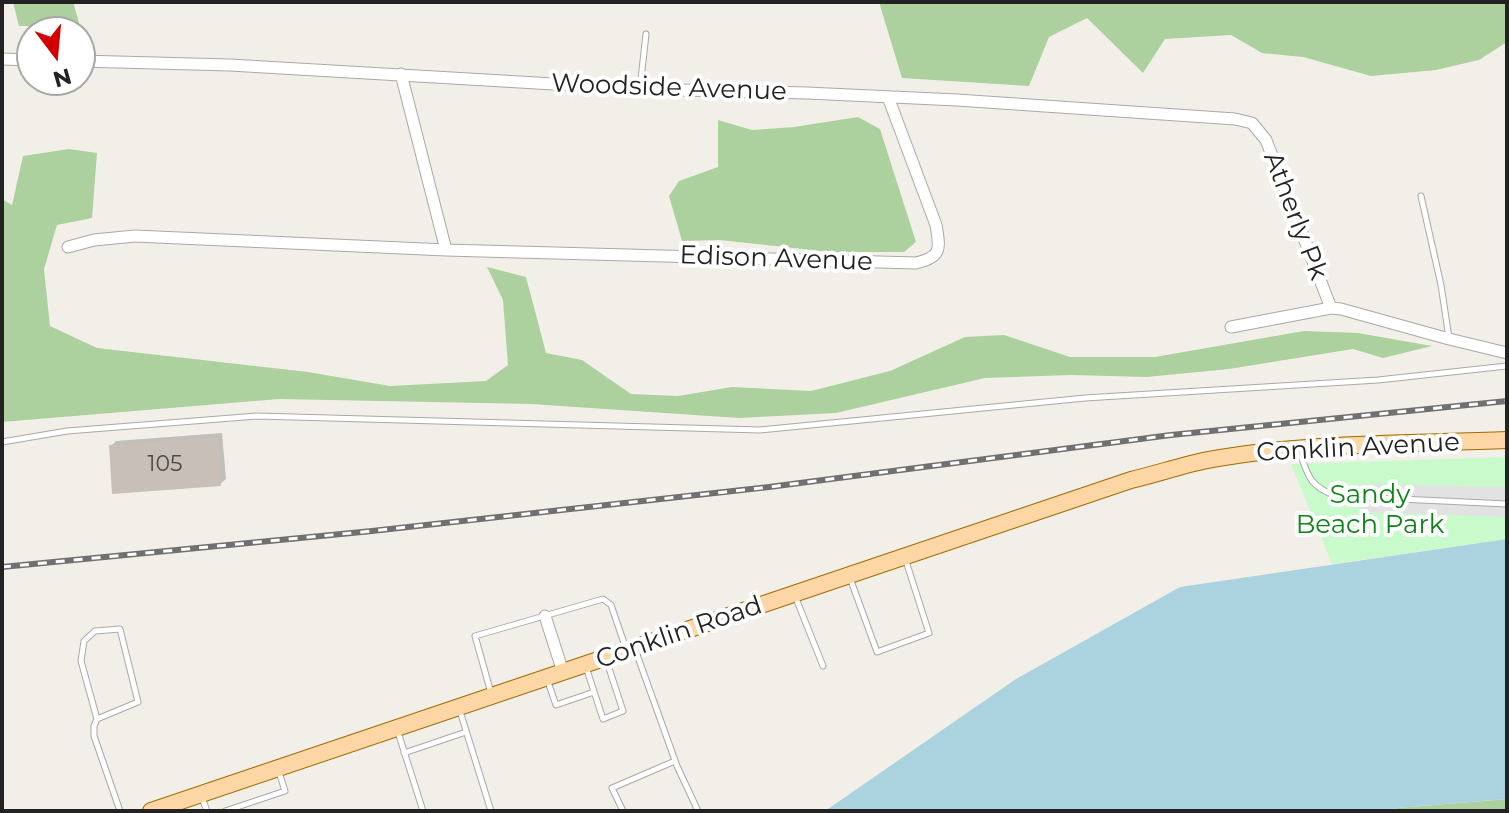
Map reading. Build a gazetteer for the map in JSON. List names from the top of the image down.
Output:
{
  "streets": {
    "main road": ["Conklin Avenue", "Conklin Road"],
    "street": ["Woodside Avenue", "Atherly Pk", "Edison Avenue"]
  },
  "crossings": [
    ["Woodside Avenue", "Atherly Pk"],
    ["Woodside Avenue", "Edison Avenue"],
    ["Conklin Avenue", "Conklin Road"]
  ],
  "parks": ["Sandy Beach Park"],
  "house_numbers": ["105"],
  "north": "bottom"
}
